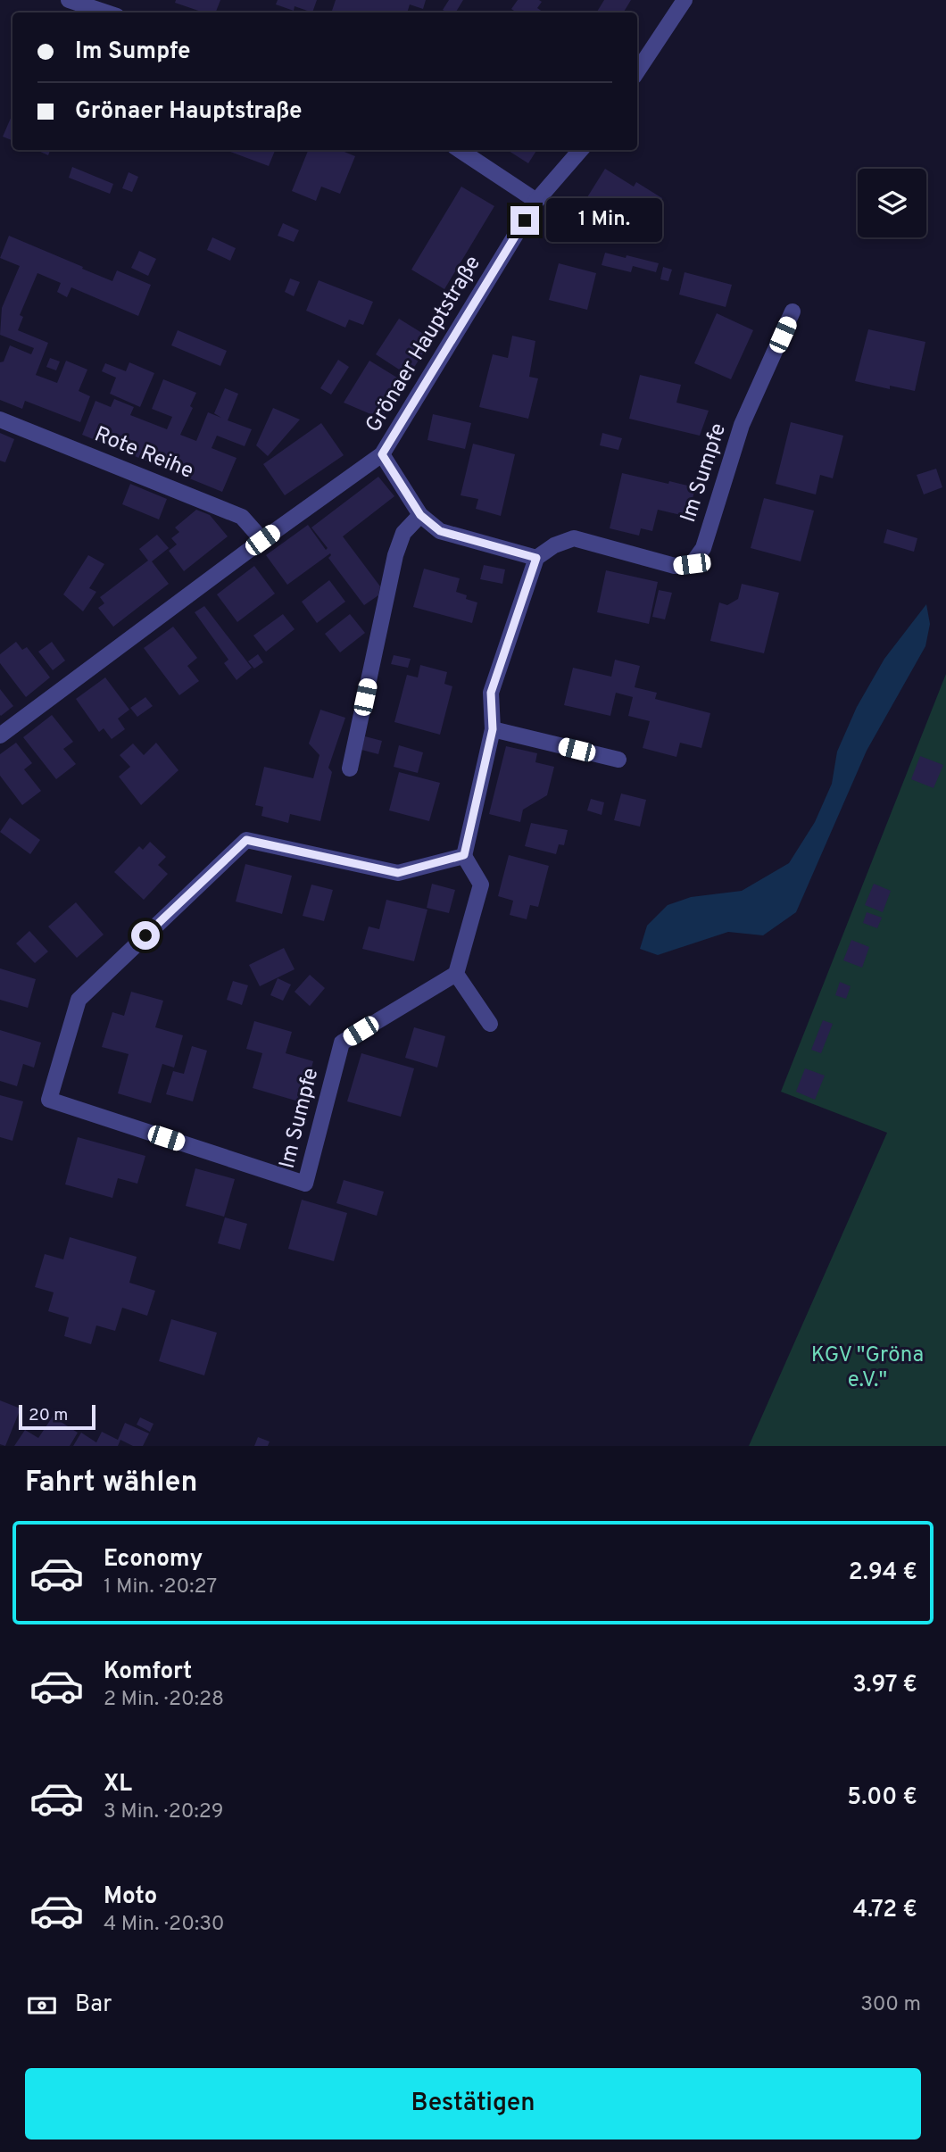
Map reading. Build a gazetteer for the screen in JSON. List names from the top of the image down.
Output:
{
  "streets": {
    "street": ["Grönaer Hauptstraße", "Rote Reihe", "Im Sumpfe"]
  },
  "crossings": [
    ["Grönaer Hauptstraße", "Rote Reihe"]
  ],
  "parks": ["KGV \"Gröna e.V.\""],
  "scale_bar": "20 m",
  "page": {
    "banner": ["Im Sumpfe", "Grönaer Hauptstraße"],
    "bubble": "1 Min.",
    "scale": "20 m",
    "heading": "Fahrt wählen",
    "list": [
      {
        "name": "Economy",
        "note": "1 Min. · 20:27",
        "value": "2.94 €"
      },
      {
        "name": "Komfort",
        "note": "2 Min. · 20:28",
        "value": "3.97 €"
      },
      {
        "name": "XL",
        "note": "3 Min. · 20:29",
        "value": "5.00 €"
      },
      {
        "name": "Moto",
        "note": "4 Min. · 20:30",
        "value": "4.72 €"
      }
    ],
    "pay": ["Bar", "300 m"],
    "buttons": "Bestätigen"
  }
}
